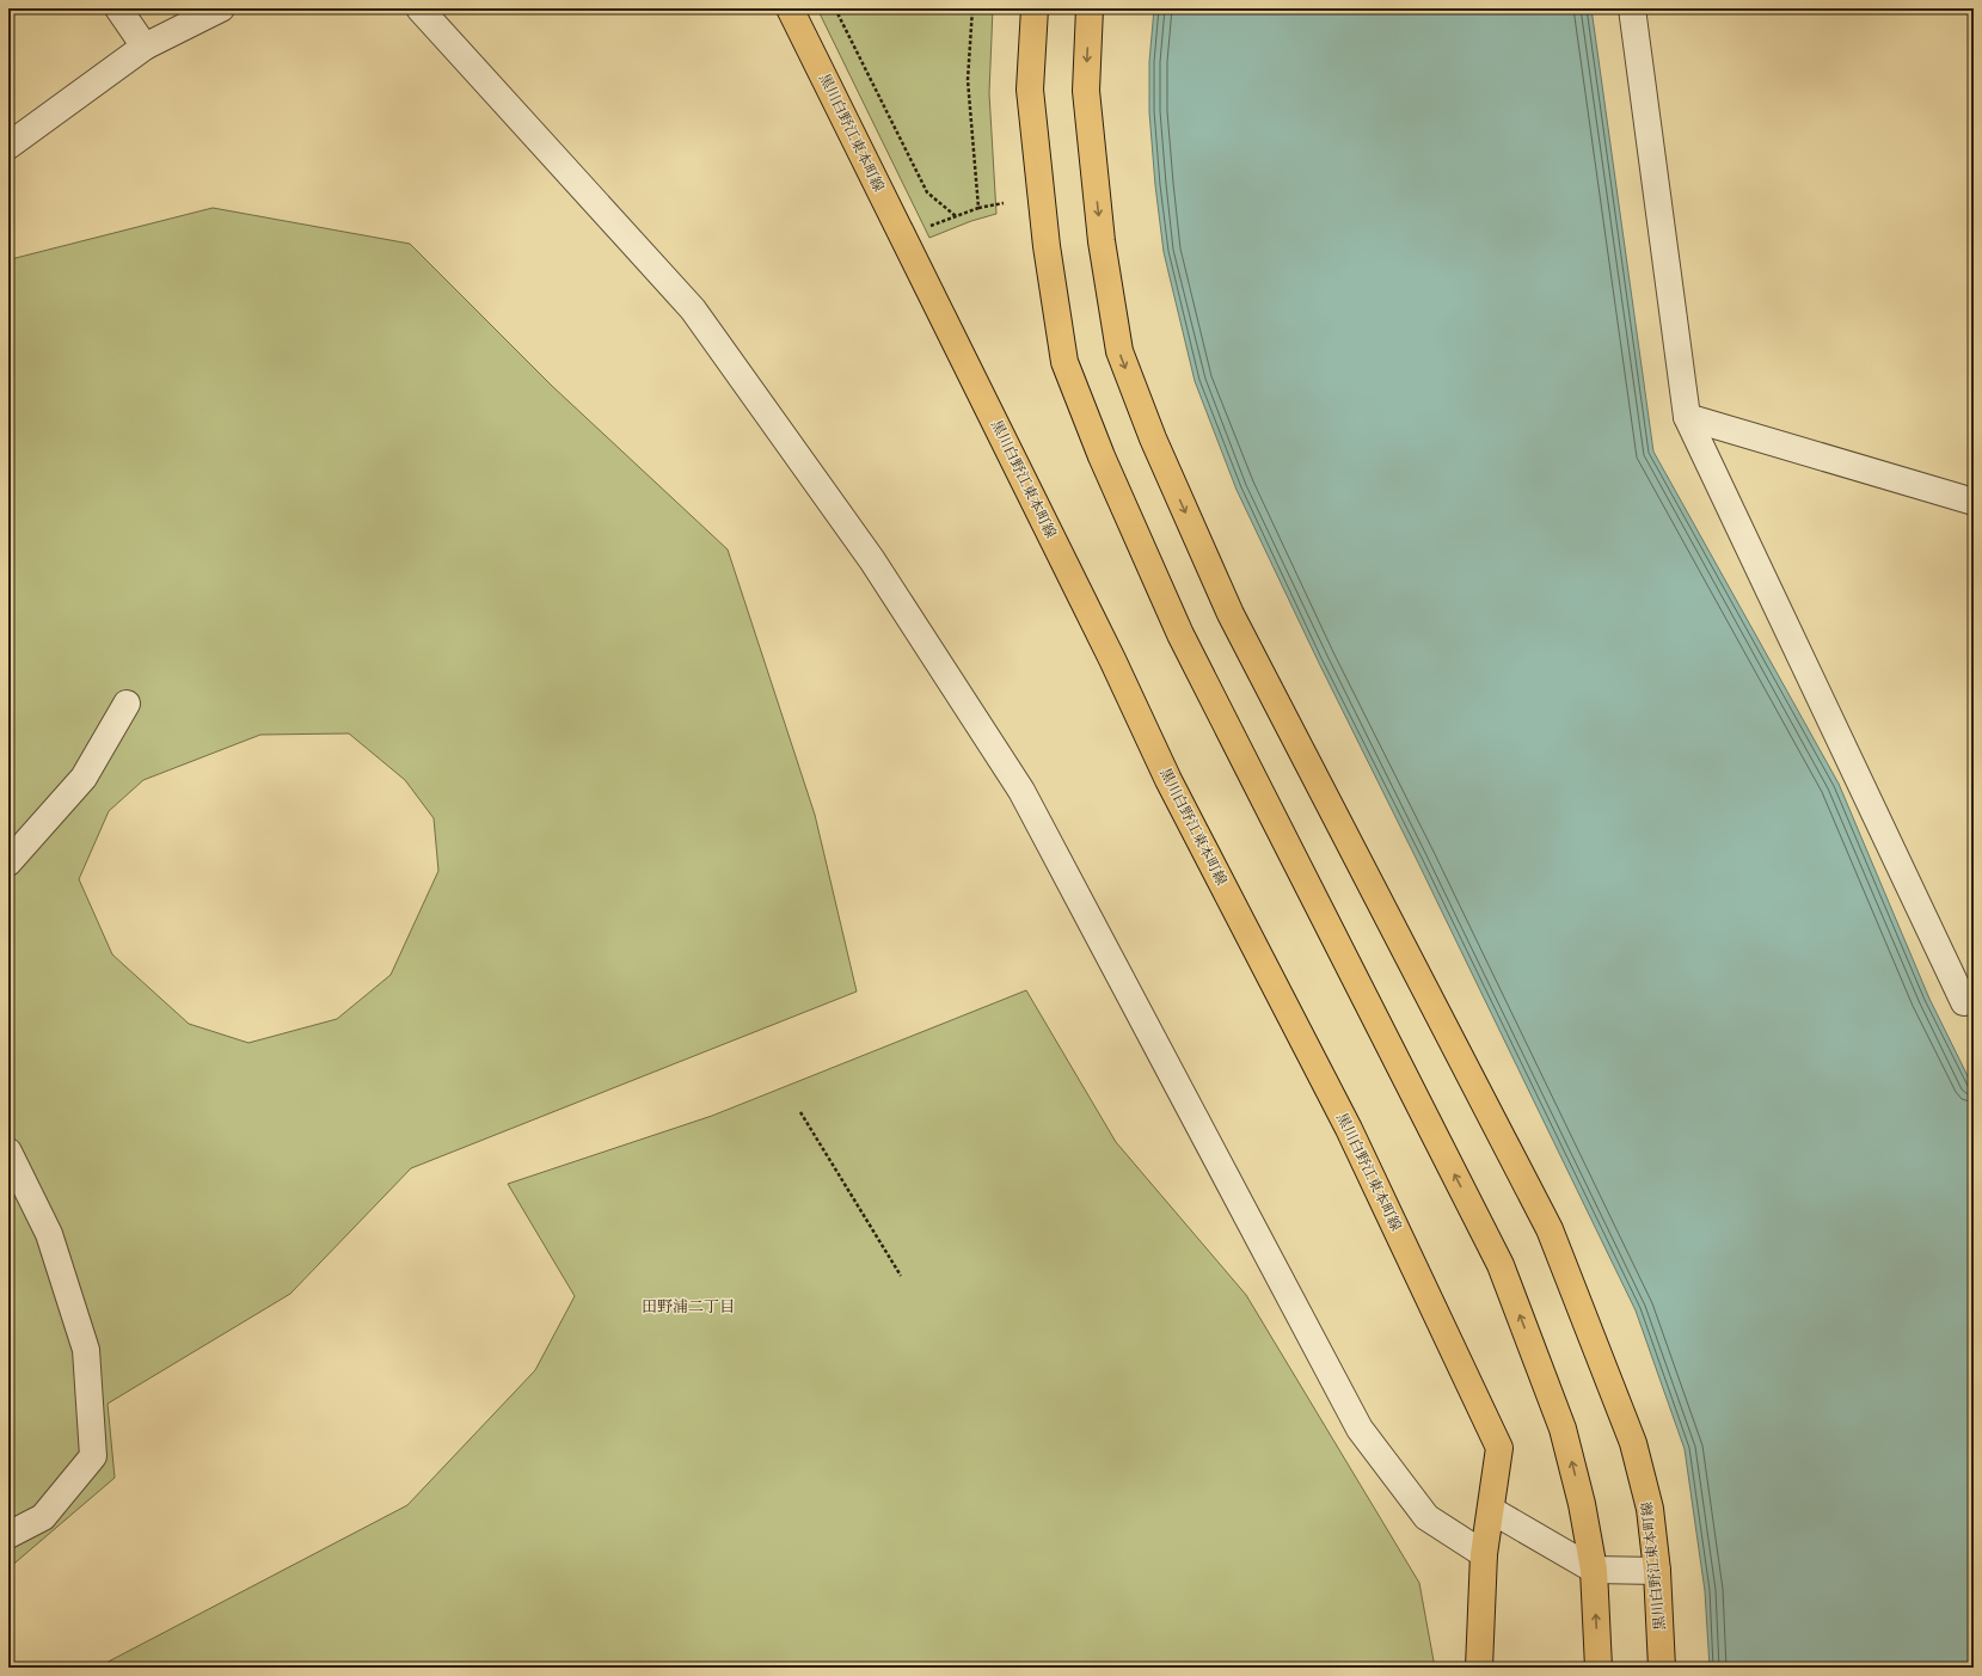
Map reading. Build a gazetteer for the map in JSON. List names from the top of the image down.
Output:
{
  "streets": {
    "main road": ["黒川白野江東本町線"]
  },
  "districts": ["田野浦二丁目"]
}
